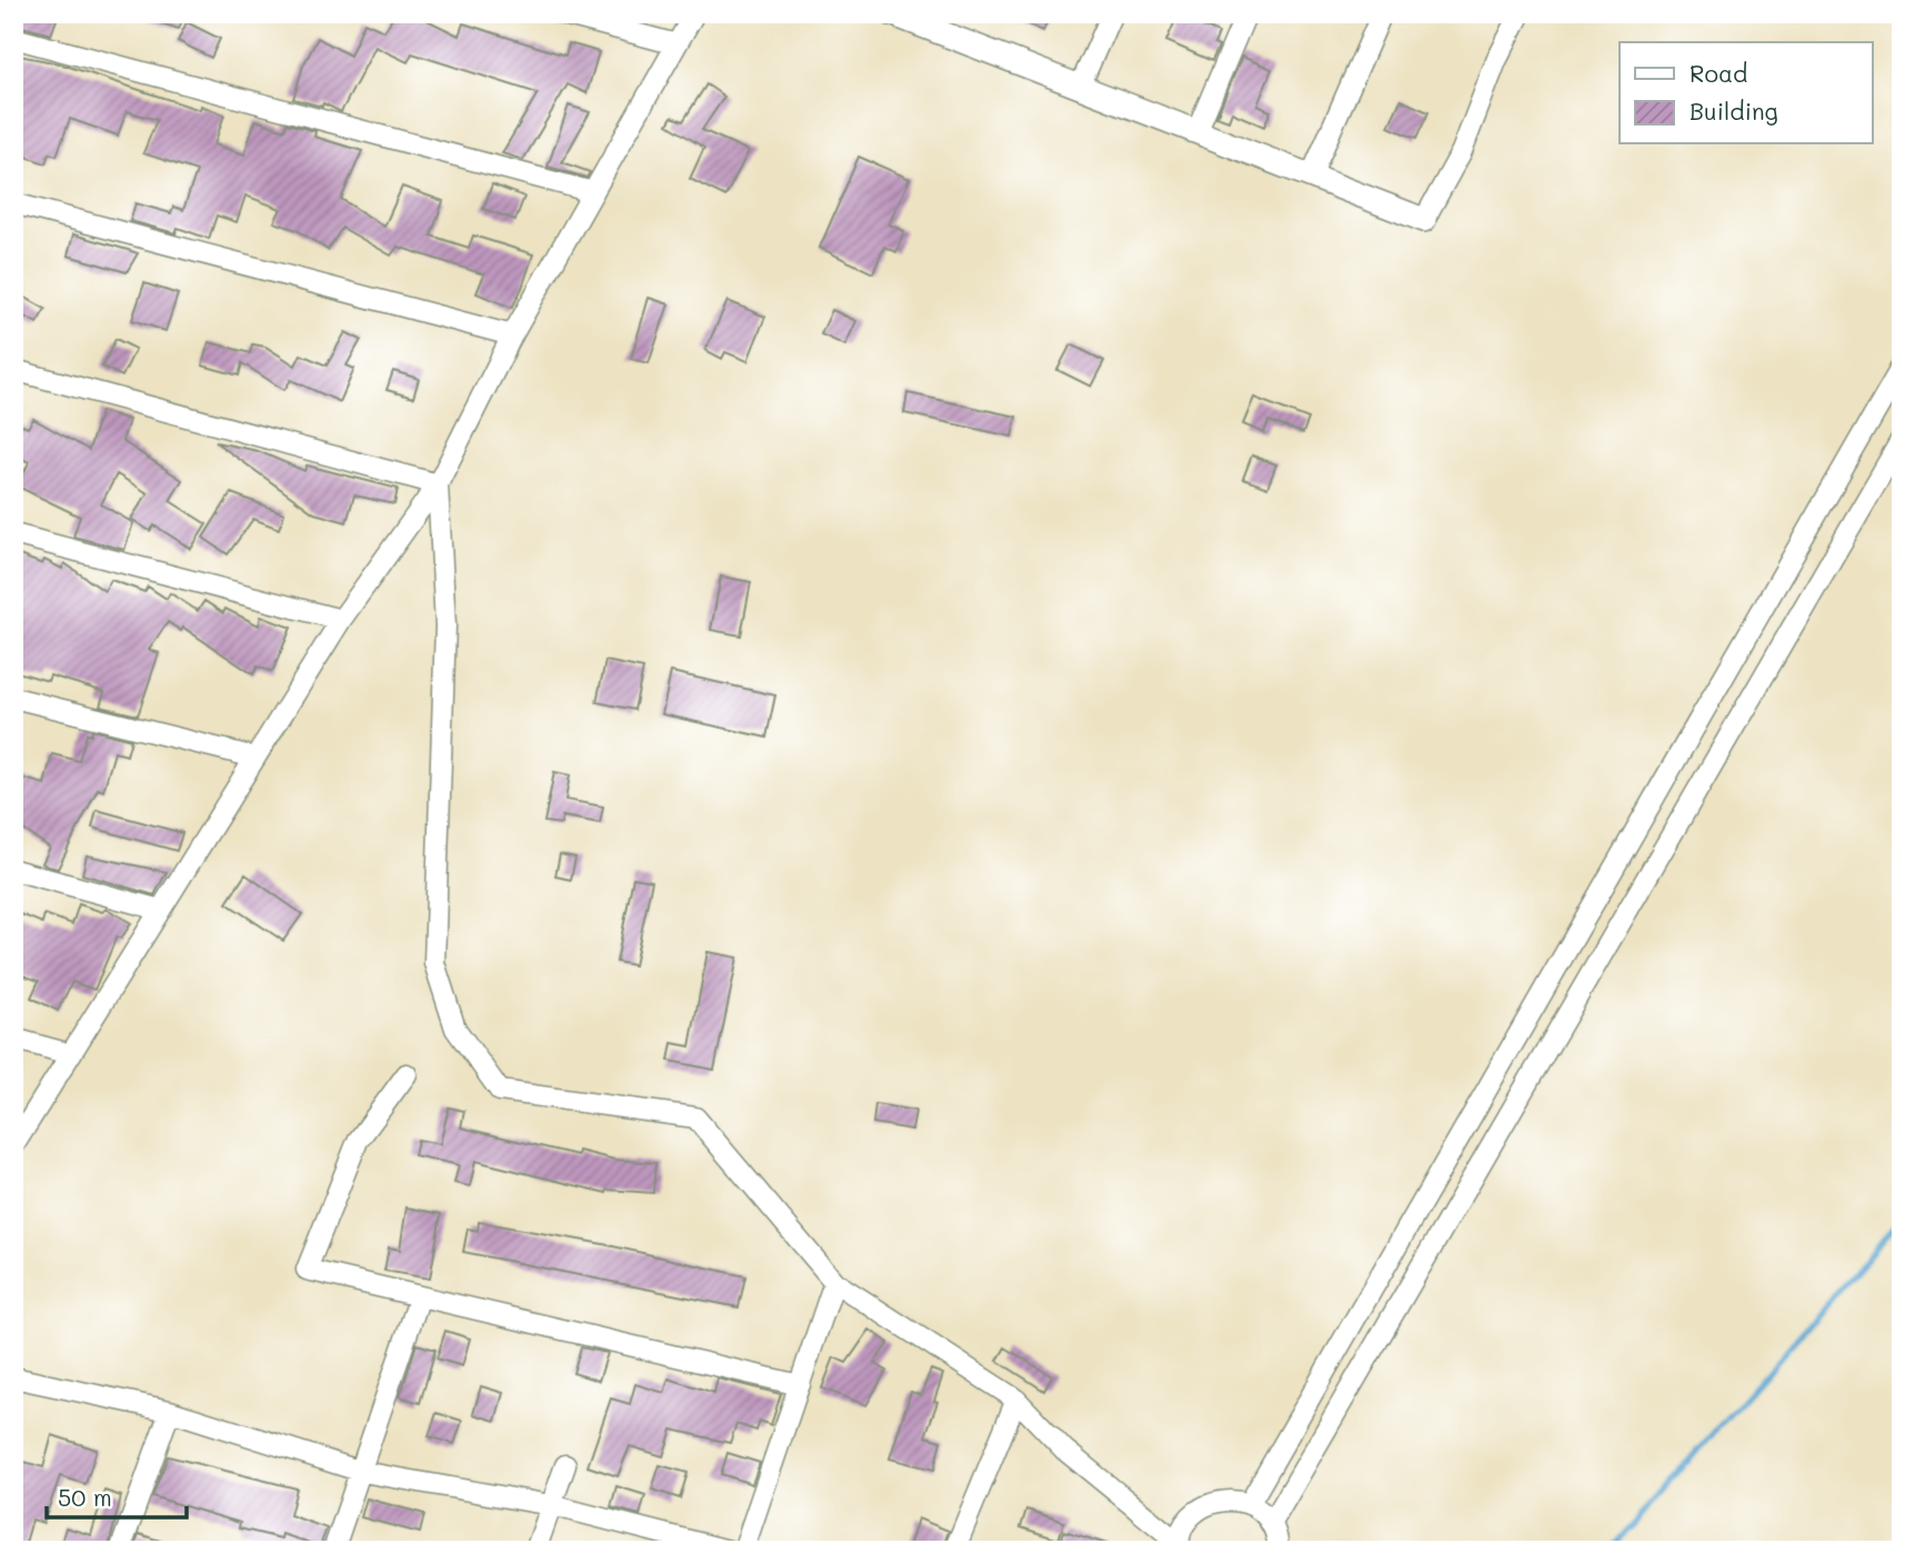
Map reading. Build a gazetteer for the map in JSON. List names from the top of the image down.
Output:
{
  "legend": ["Road", "Building"],
  "scale_bar": "50 m"
}
